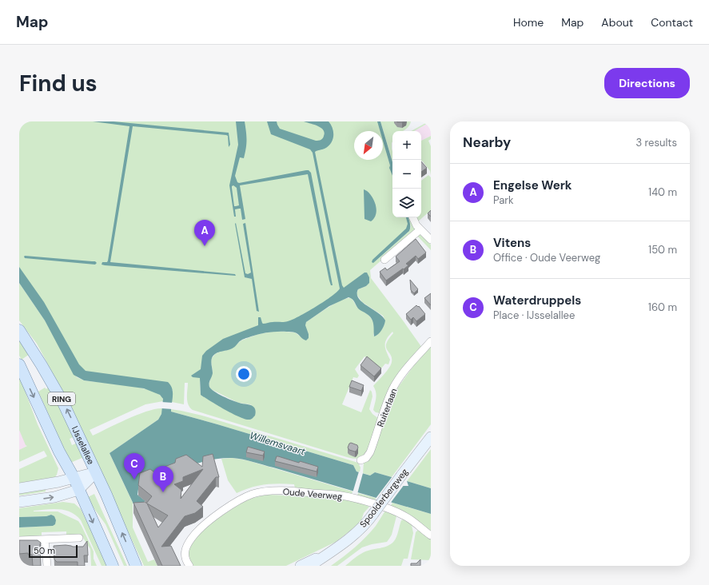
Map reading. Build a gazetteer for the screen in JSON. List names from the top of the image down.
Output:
{
  "streets": {
    "main road": ["RING", "IJsselallee", "Spoolderbergweg"],
    "street": ["Ruiterlaan", "Oude Veerweg"]
  },
  "water": ["Willemsvaart"],
  "scale_bar": "50 m",
  "north": "bottom left",
  "page": {
    "header": "Map",
    "nav": [
      "Home",
      "Map",
      "About",
      "Contact"
    ],
    "buttons": "Directions",
    "title": "Find us",
    "heading": ["Nearby", "3 results"],
    "map_buttons": ["+", "−"],
    "list": [
      {
        "mark": "A",
        "name": "Engelse Werk",
        "note": "Park",
        "value": "140 m"
      },
      {
        "mark": "B",
        "name": "Vitens",
        "note": "Office · Oude Veerweg",
        "value": "150 m"
      },
      {
        "mark": "C",
        "name": "Waterdruppels",
        "note": "Place · IJsselallee",
        "value": "160 m"
      }
    ],
    "pins": ["A", "C", "B"],
    "scale": "50 m"
  }
}
